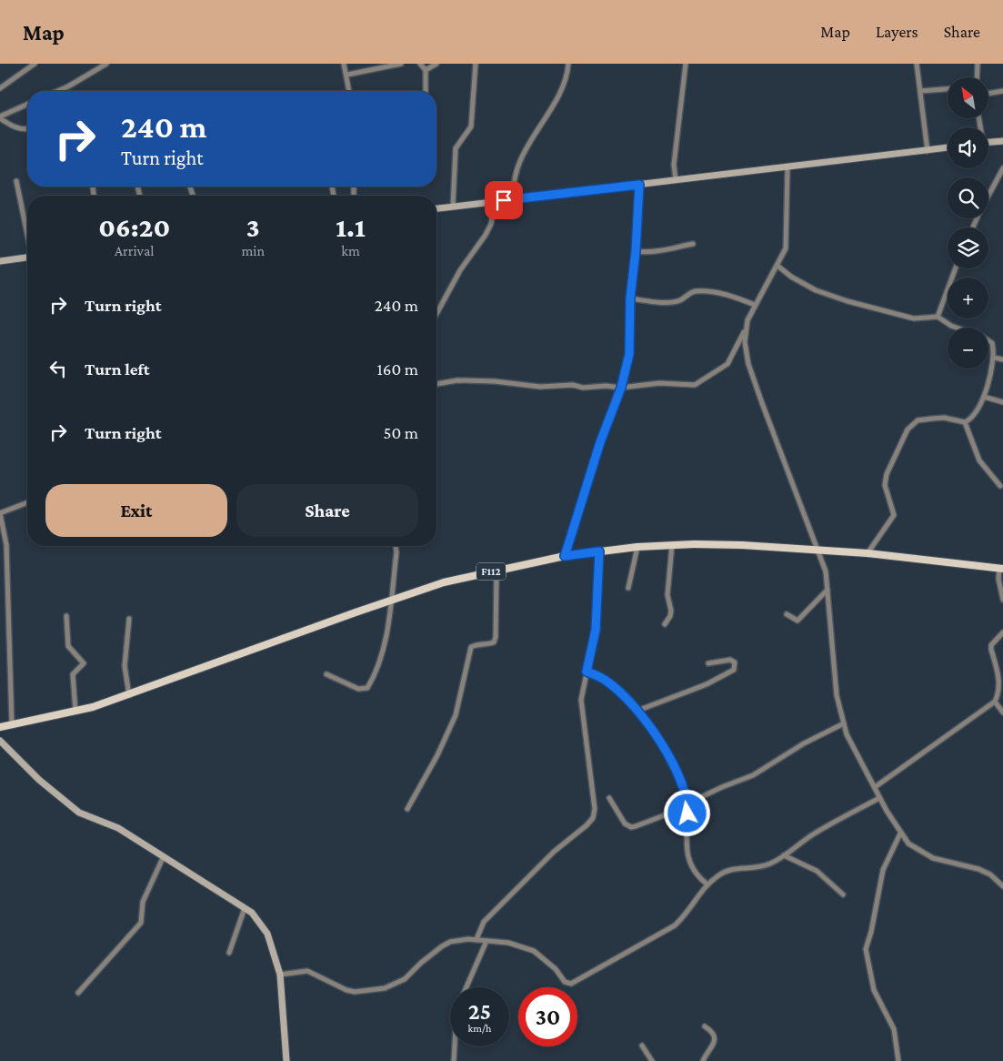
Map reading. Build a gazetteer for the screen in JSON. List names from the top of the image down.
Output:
{
  "streets": {
    "main road": ["F112"]
  },
  "north": "top left",
  "page": {
    "header": "Map",
    "nav": ["Map", "Layers", "Share"],
    "map_buttons": ["+", "−"],
    "turn": ["240 m", "Turn right"],
    "eta": [
      "06:20",
      "Arrival",
      "3",
      "min",
      "1.1",
      "km"
    ],
    "list": [
      {
        "name": "Turn right",
        "value": "240 m"
      },
      {
        "name": "Turn left",
        "value": "160 m"
      },
      {
        "name": "Turn right",
        "value": "50 m"
      }
    ],
    "buttons": ["Exit", "Share"],
    "speed": "25 km/h",
    "limit": "30"
  }
}
